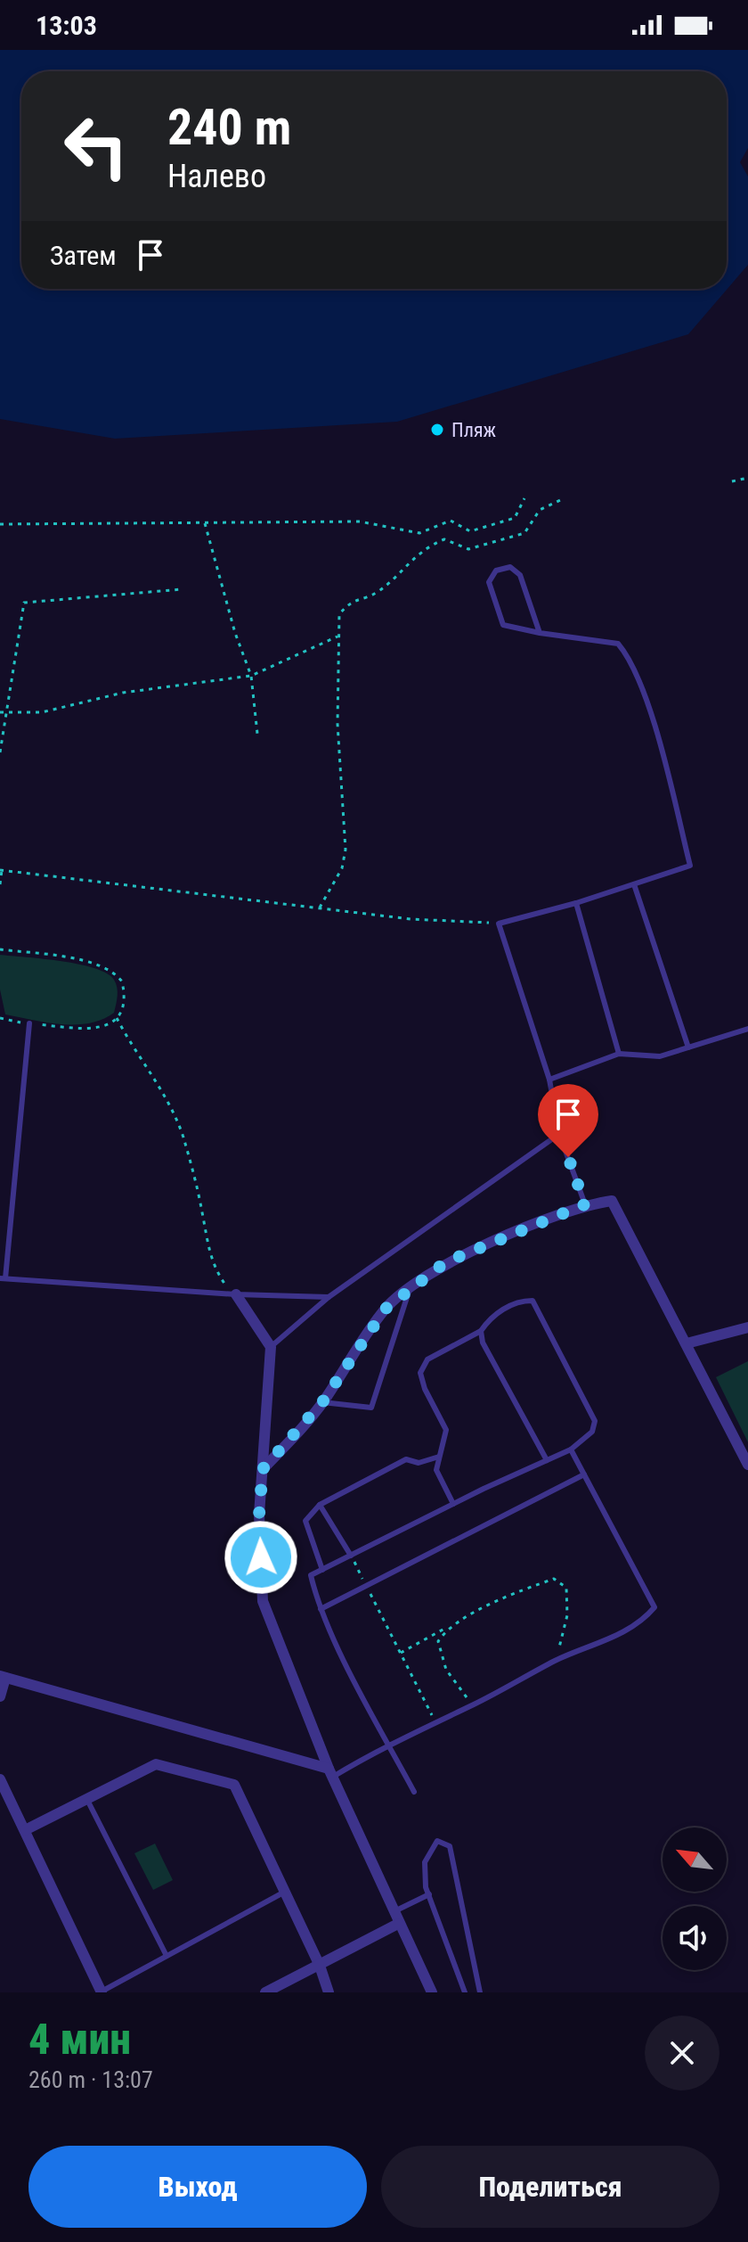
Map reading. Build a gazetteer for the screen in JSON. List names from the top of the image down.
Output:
{
  "places": ["Пляж"],
  "north": "top left",
  "page": {
    "status": "13:03",
    "turn": ["240 m", "Налево"],
    "then": "Затем",
    "heading": ["4 мин", "260 m · 13:07"],
    "buttons": ["Выход", "Поделиться"]
  }
}
